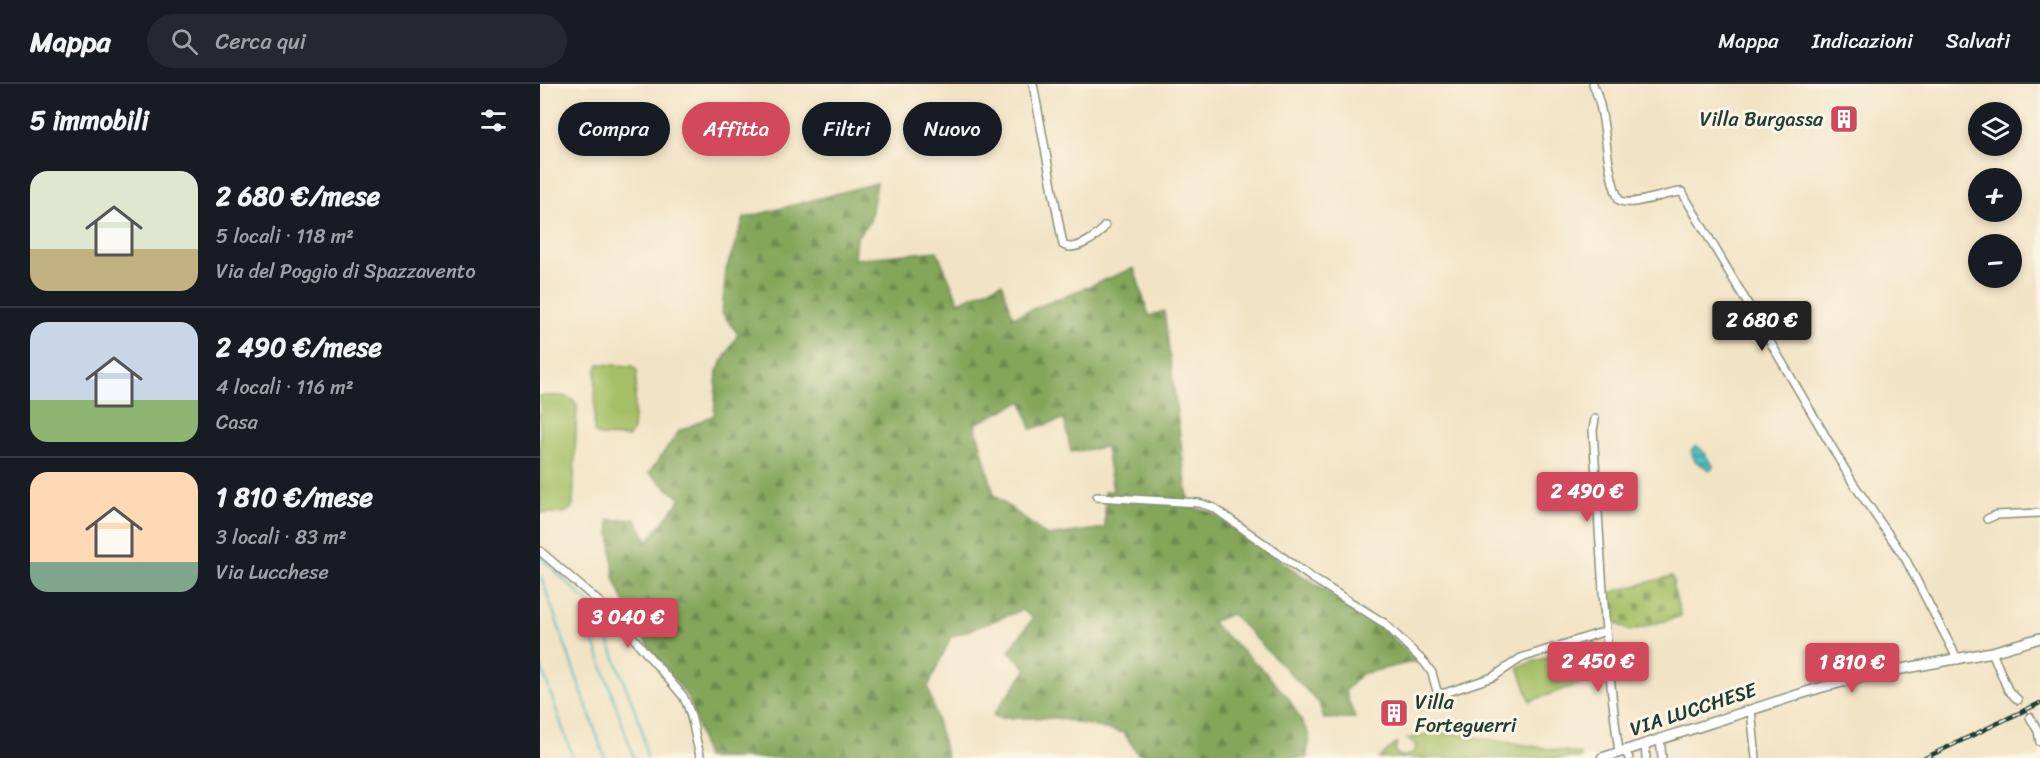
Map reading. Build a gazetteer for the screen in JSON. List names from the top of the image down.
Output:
{
  "streets": {
    "street": ["VIA LUCCHESE"]
  },
  "places": {
    "building": ["Villa Burgassa", "Villa Forteguerri"]
  },
  "page": {
    "header": "Mappa",
    "search": "Cerca qui",
    "nav": ["Mappa", "Indicazioni", "Salvati"],
    "heading": "5 immobili",
    "map_buttons": ["+", "−"],
    "chip": [
      "Compra",
      "Affitta",
      "Filtri",
      "Nuovo"
    ],
    "list": [
      {
        "name": "2 680 €/mese",
        "note": "5 locali · 118 m² · Via del Poggio di Spazzavento"
      },
      {
        "name": "2 490 €/mese",
        "note": "4 locali · 116 m² · Casa"
      },
      {
        "name": "1 810 €/mese",
        "note": "3 locali · 83 m² · Via Lucchese"
      }
    ],
    "price": [
      "2 680 €",
      "2 490 €",
      "3 040 €",
      "2 450 €",
      "1 810 €"
    ]
  }
}
